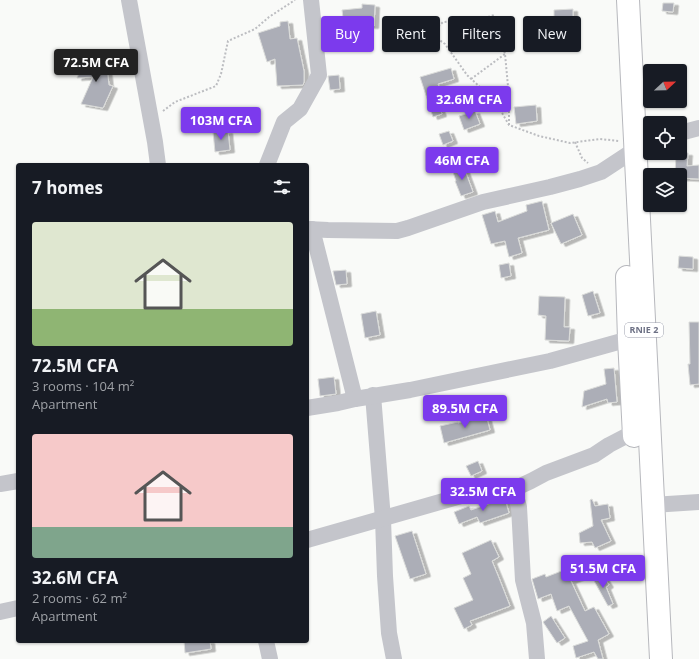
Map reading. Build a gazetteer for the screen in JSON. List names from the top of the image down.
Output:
{
  "streets": {
    "highway": ["RNIE 2"]
  },
  "north": "right",
  "page": {
    "chip": [
      "Buy",
      "Rent",
      "Filters",
      "New"
    ],
    "price": [
      "72.5M CFA",
      "32.6M CFA",
      "103M CFA",
      "46M CFA",
      "89.5M CFA",
      "32.5M CFA",
      "51.5M CFA"
    ],
    "heading": "7 homes",
    "list": [
      {
        "name": "72.5M CFA",
        "note": "3 rooms · 104 m² · Apartment"
      },
      {
        "name": "32.6M CFA",
        "note": "2 rooms · 62 m² · Apartment"
      }
    ]
  }
}
